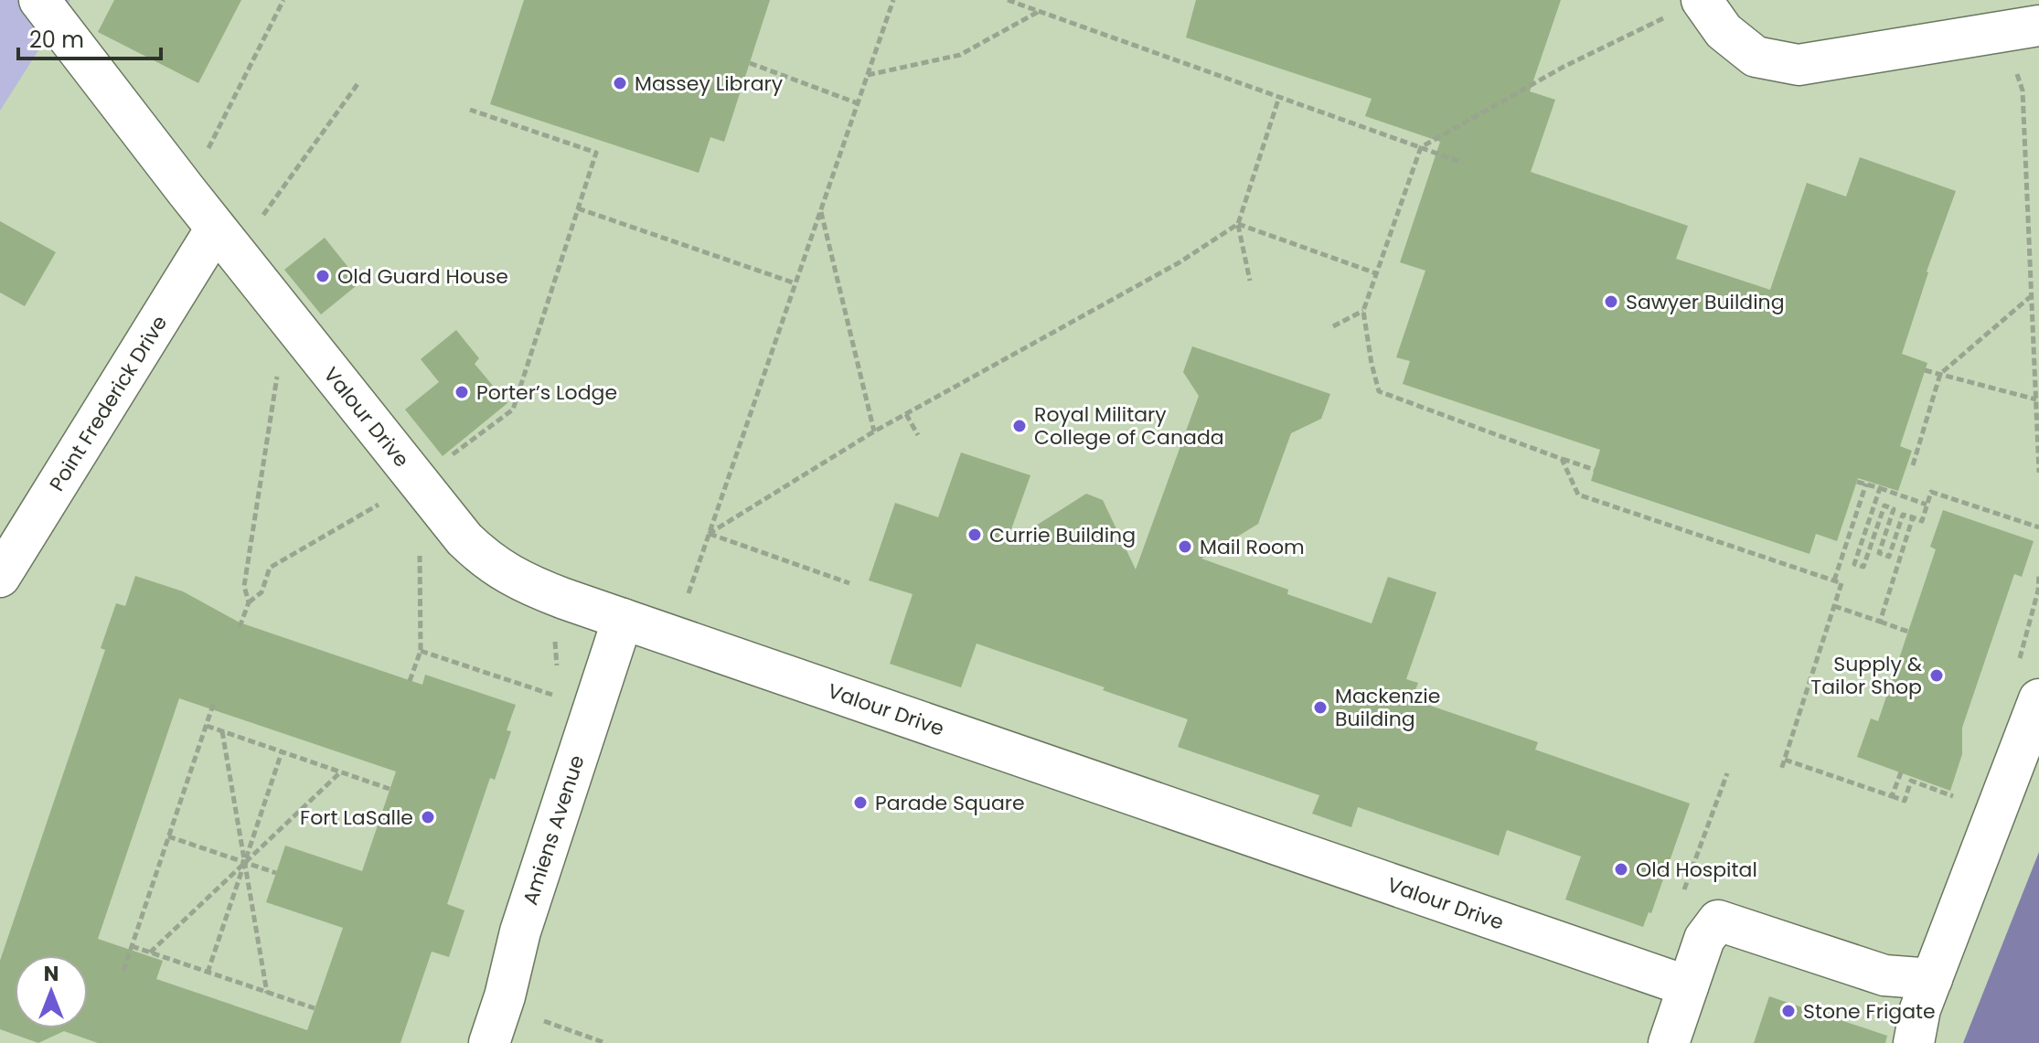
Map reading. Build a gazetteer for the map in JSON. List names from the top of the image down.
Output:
{
  "streets": {
    "street": ["Point Frederick Drive", "Valour Drive", "Amiens Avenue"]
  },
  "crossings": [
    ["Point Frederick Drive", "Valour Drive"],
    ["Valour Drive", "Amiens Avenue"]
  ],
  "places": [
    "Massey Library",
    "Old Guard House",
    "Sawyer Building",
    "Porter’s Lodge",
    "Royal Military College of Canada",
    "Currie Building",
    "Mail Room",
    "Supply & Tailor Shop",
    "Mackenzie Building",
    "Parade Square",
    "Fort LaSalle",
    "Old Hospital",
    "Stone Frigate"
  ],
  "scale_bar": "20 m",
  "north": "top"
}
